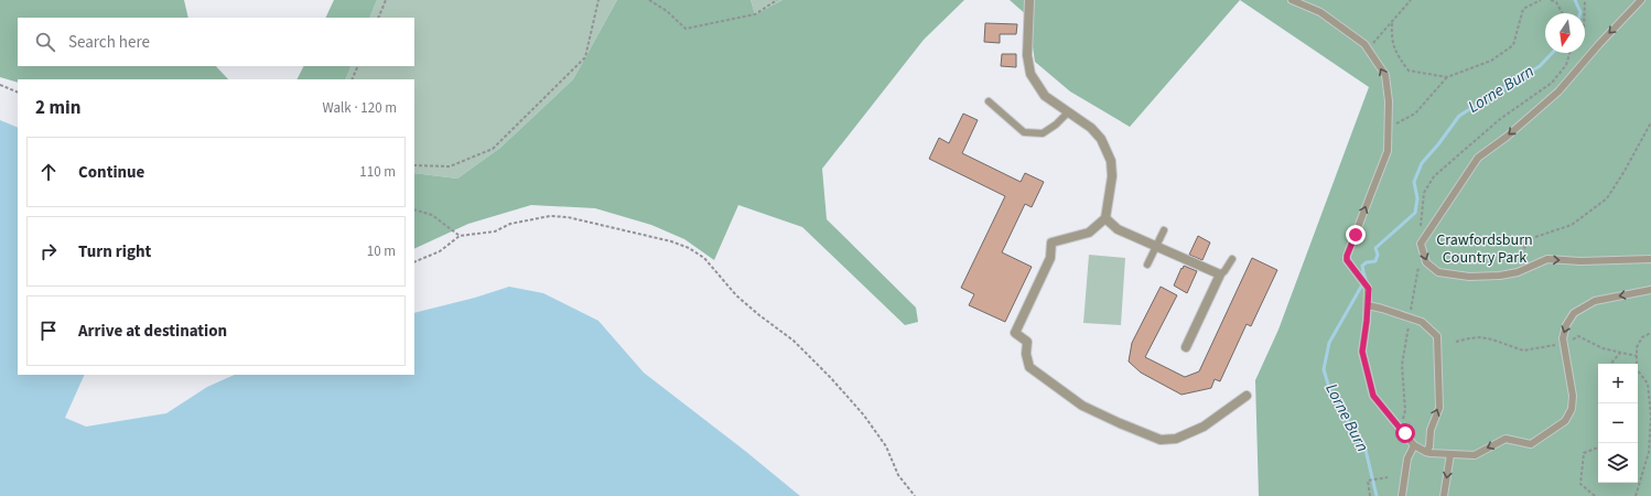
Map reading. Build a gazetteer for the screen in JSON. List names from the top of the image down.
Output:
{
  "water": ["Lorne Burn"],
  "parks": ["Crawfordsburn Country Park"],
  "north": "bottom",
  "page": {
    "search": "Search here",
    "heading": ["2 min", "Walk · 120 m"],
    "list": [
      ["Continue", "110 m"],
      ["Turn right", "10 m"],
      "Arrive at destination"
    ],
    "map_buttons": ["+", "−"]
  }
}
